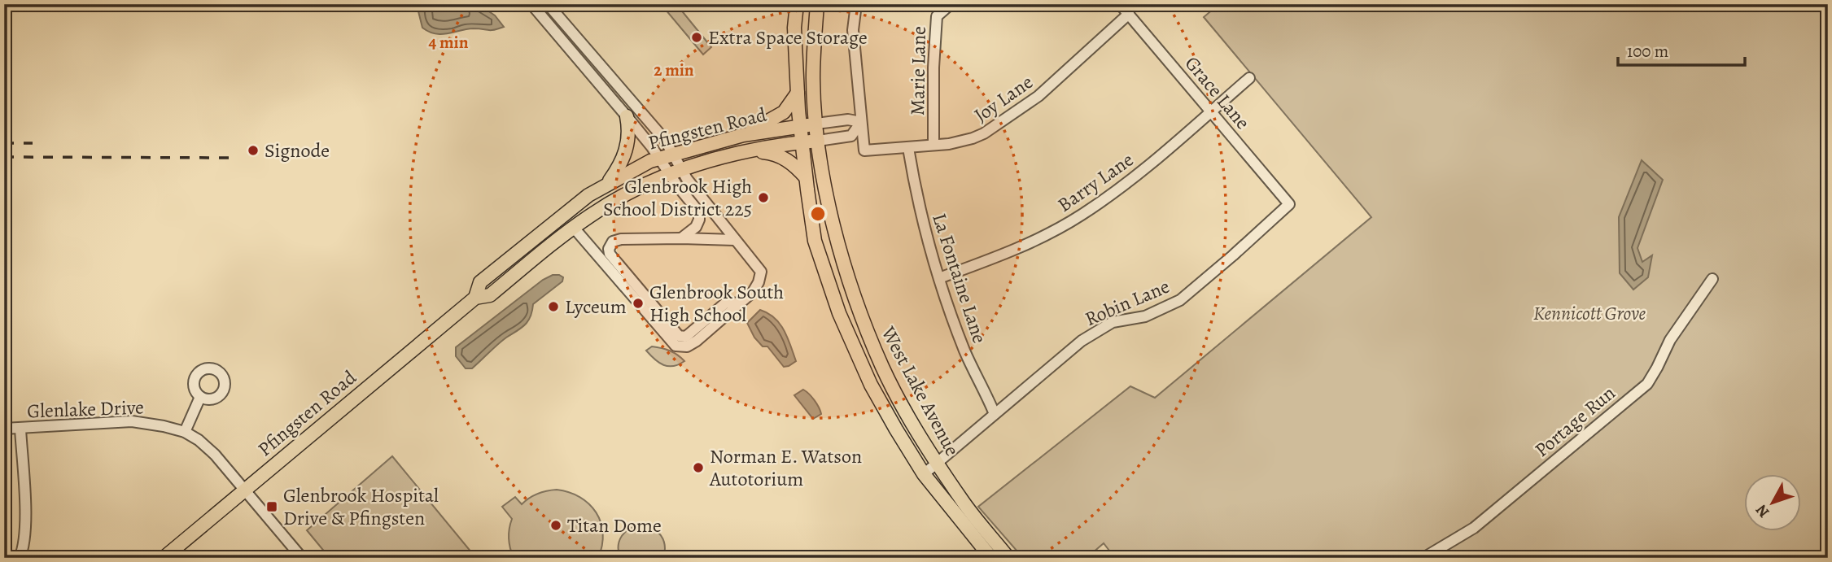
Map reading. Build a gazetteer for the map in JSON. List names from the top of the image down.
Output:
{
  "streets": {
    "main road": ["Pfingsten Road", "West Lake Avenue"],
    "street": [
      "Marie Lane",
      "Grace Lane",
      "Joy Lane",
      "Barry Lane",
      "La Fontaine Lane",
      "Robin Lane",
      "Glenlake Drive",
      "Portage Run"
    ]
  },
  "crossings": [
    ["Marie Lane", "Joy Lane"],
    ["Grace Lane", "Joy Lane"],
    ["Grace Lane", "Barry Lane"],
    ["Grace Lane", "Robin Lane"],
    ["Joy Lane", "Pfingsten Road"],
    ["Joy Lane", "La Fontaine Lane"],
    ["Pfingsten Road", "West Lake Avenue"],
    ["Pfingsten Road", "Glenlake Drive"],
    ["Barry Lane", "La Fontaine Lane"],
    ["La Fontaine Lane", "Robin Lane"],
    ["Robin Lane", "West Lake Avenue"]
  ],
  "parks": ["Kennicott Grove"],
  "places": {
    "other": [
      "Extra Space Storage",
      "Signode",
      "Glenbrook High School District 225",
      "Glenbrook South High School",
      "Lyceum",
      "Norman E. Watson Autotorium",
      "Titan Dome"
    ],
    "transit": ["Glenbrook Hospital Drive & Pfingsten"]
  },
  "scale_bar": "100 m",
  "north": "bottom left",
  "rings": ["4 min", "2 min"]
}
